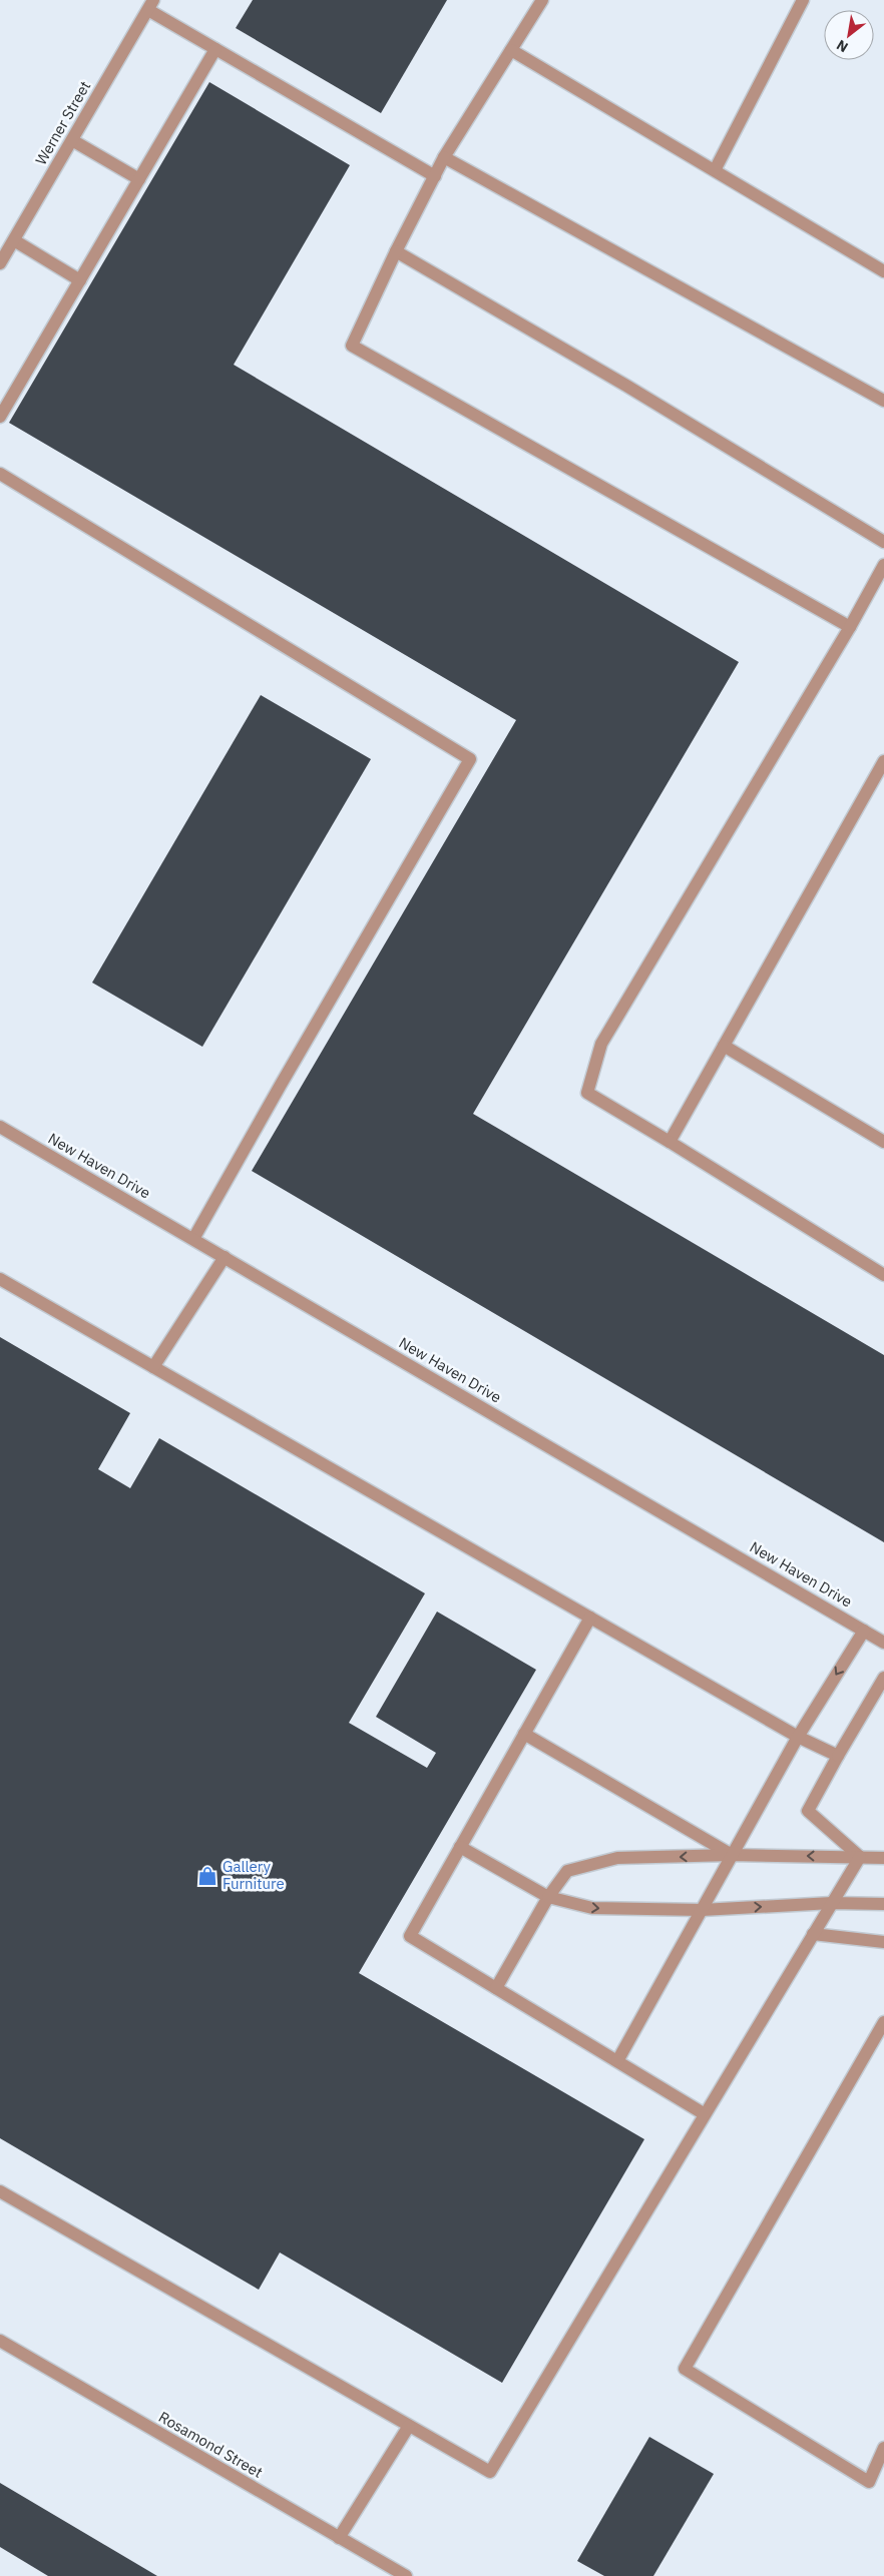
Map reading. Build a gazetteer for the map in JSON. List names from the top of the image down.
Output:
{
  "streets": {
    "street": ["Werner Street", "New Haven Drive", "Rosamond Street"]
  },
  "places": {
    "shop": ["Gallery Furniture"]
  },
  "north": "bottom left"
}
